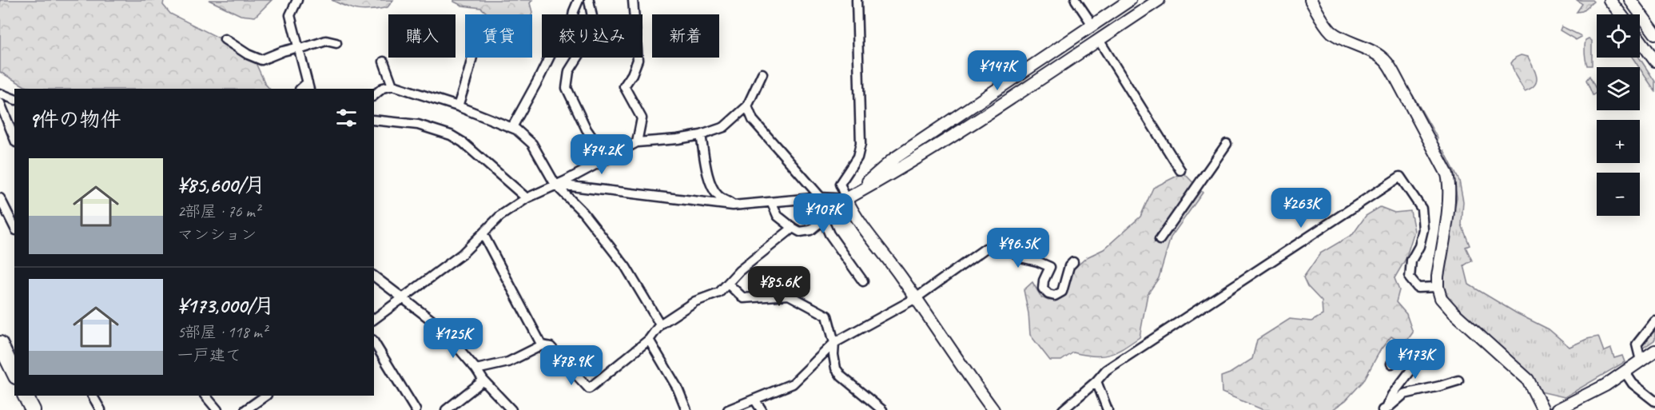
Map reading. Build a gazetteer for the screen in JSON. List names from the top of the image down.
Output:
{
  "page": {
    "map_buttons": ["+", "−"],
    "chip": [
      "購入",
      "賃貸",
      "絞り込み",
      "新着"
    ],
    "price": [
      "¥147K",
      "¥74.2K",
      "¥263K",
      "¥107K",
      "¥96.5K",
      "¥85.6K",
      "¥125K",
      "¥173K",
      "¥78.9K"
    ],
    "heading": "9件の物件",
    "list": [
      {
        "name": "¥85,600/月",
        "note": "2部屋 · 76 m² · マンション"
      },
      {
        "name": "¥173,000/月",
        "note": "5部屋 · 118 m² · 一戸建て"
      }
    ]
  }
}
